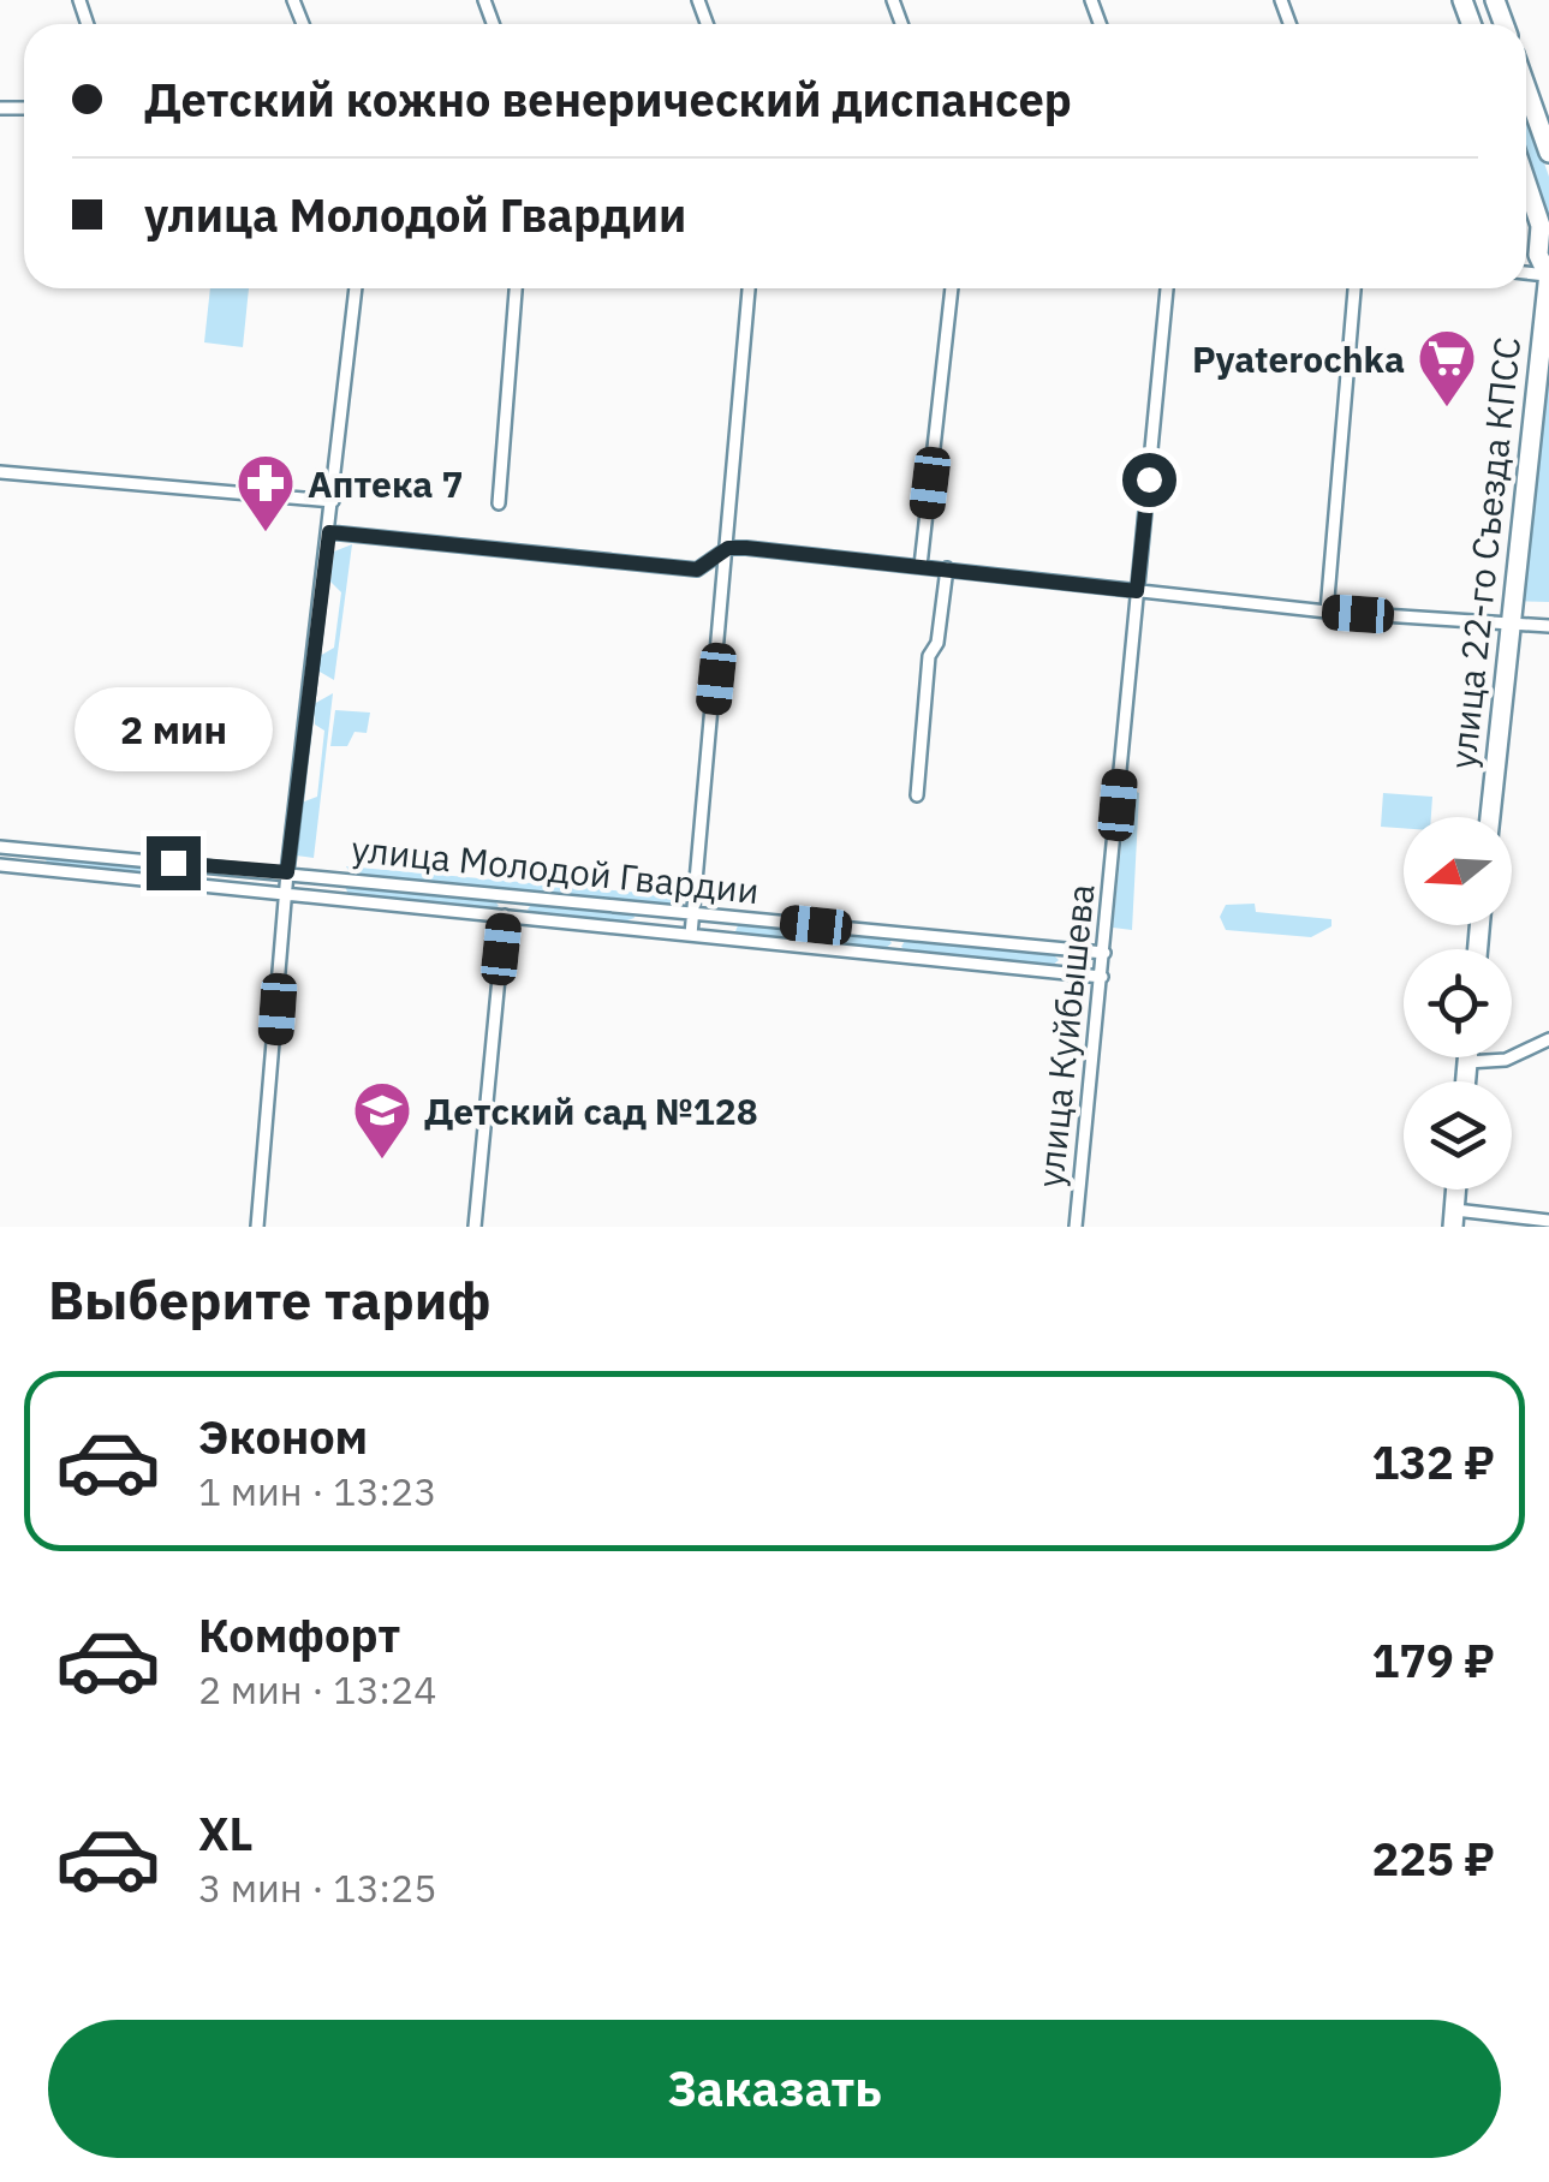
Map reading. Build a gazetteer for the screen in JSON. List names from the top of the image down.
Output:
{
  "streets": {
    "main road": ["улица 22-го Съезда КПСС"],
    "street": ["улица Молодой Гвардии", "улица Куйбышева"]
  },
  "crossings": [
    ["улица Молодой Гвардии", "улица Куйбышева"]
  ],
  "places": {
    "supermarket": ["Pyaterochka"],
    "pharmacy": ["Аптека 7"],
    "school or university": ["Детский сад №128"]
  },
  "north": "left",
  "page": {
    "banner": ["Детский кожно венерический диспансер", "улица Молодой Гвардии"],
    "bubble": "2 мин",
    "heading": "Выберите тариф",
    "list": [
      {
        "name": "Эконом",
        "note": "1 мин · 13:23",
        "value": "132 ₽"
      },
      {
        "name": "Комфорт",
        "note": "2 мин · 13:24",
        "value": "179 ₽"
      },
      {
        "name": "XL",
        "note": "3 мин · 13:25",
        "value": "225 ₽"
      }
    ],
    "buttons": "Заказать"
  }
}
